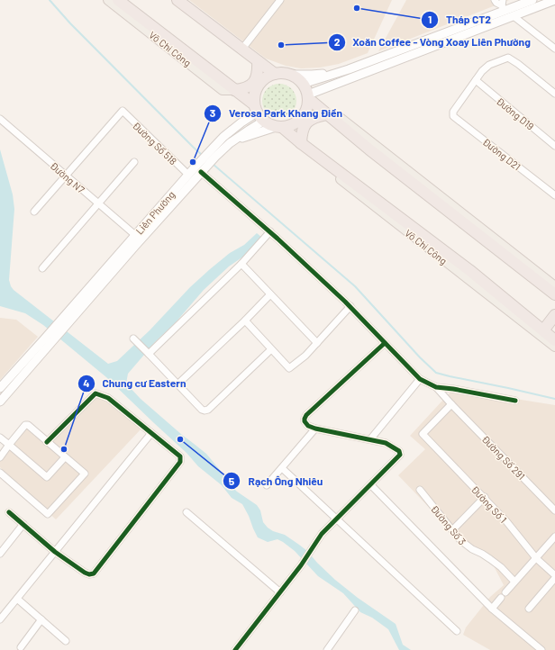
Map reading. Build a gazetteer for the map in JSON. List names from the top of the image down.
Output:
{
  "streets": {
    "highway": ["Võ Chí Công"],
    "street": [
      "Đường D19",
      "Đường Số 518",
      "Đường D21",
      "Đường N7",
      "Liên Phường",
      "Đường Số 291",
      "Đường Số 1",
      "Đường Số 3"
    ]
  },
  "crossings": [
    ["Võ Chí Công", "Liên Phường"],
    ["Đường D19", "Đường D21"],
    ["Đường Số 518", "Đường N7"],
    ["Đường Số 518", "Liên Phường"],
    ["Đường N7", "Liên Phường"],
    ["Đường Số 291", "Đường Số 1"]
  ],
  "places": [
    "Tháp CT2",
    "Xoăn Coffee - Vòng Xoay Liên Phường",
    "Verosa Park Khang Điền",
    "Rạch Ông Nhiêu",
    "Chung cư Eastern"
  ]
}
